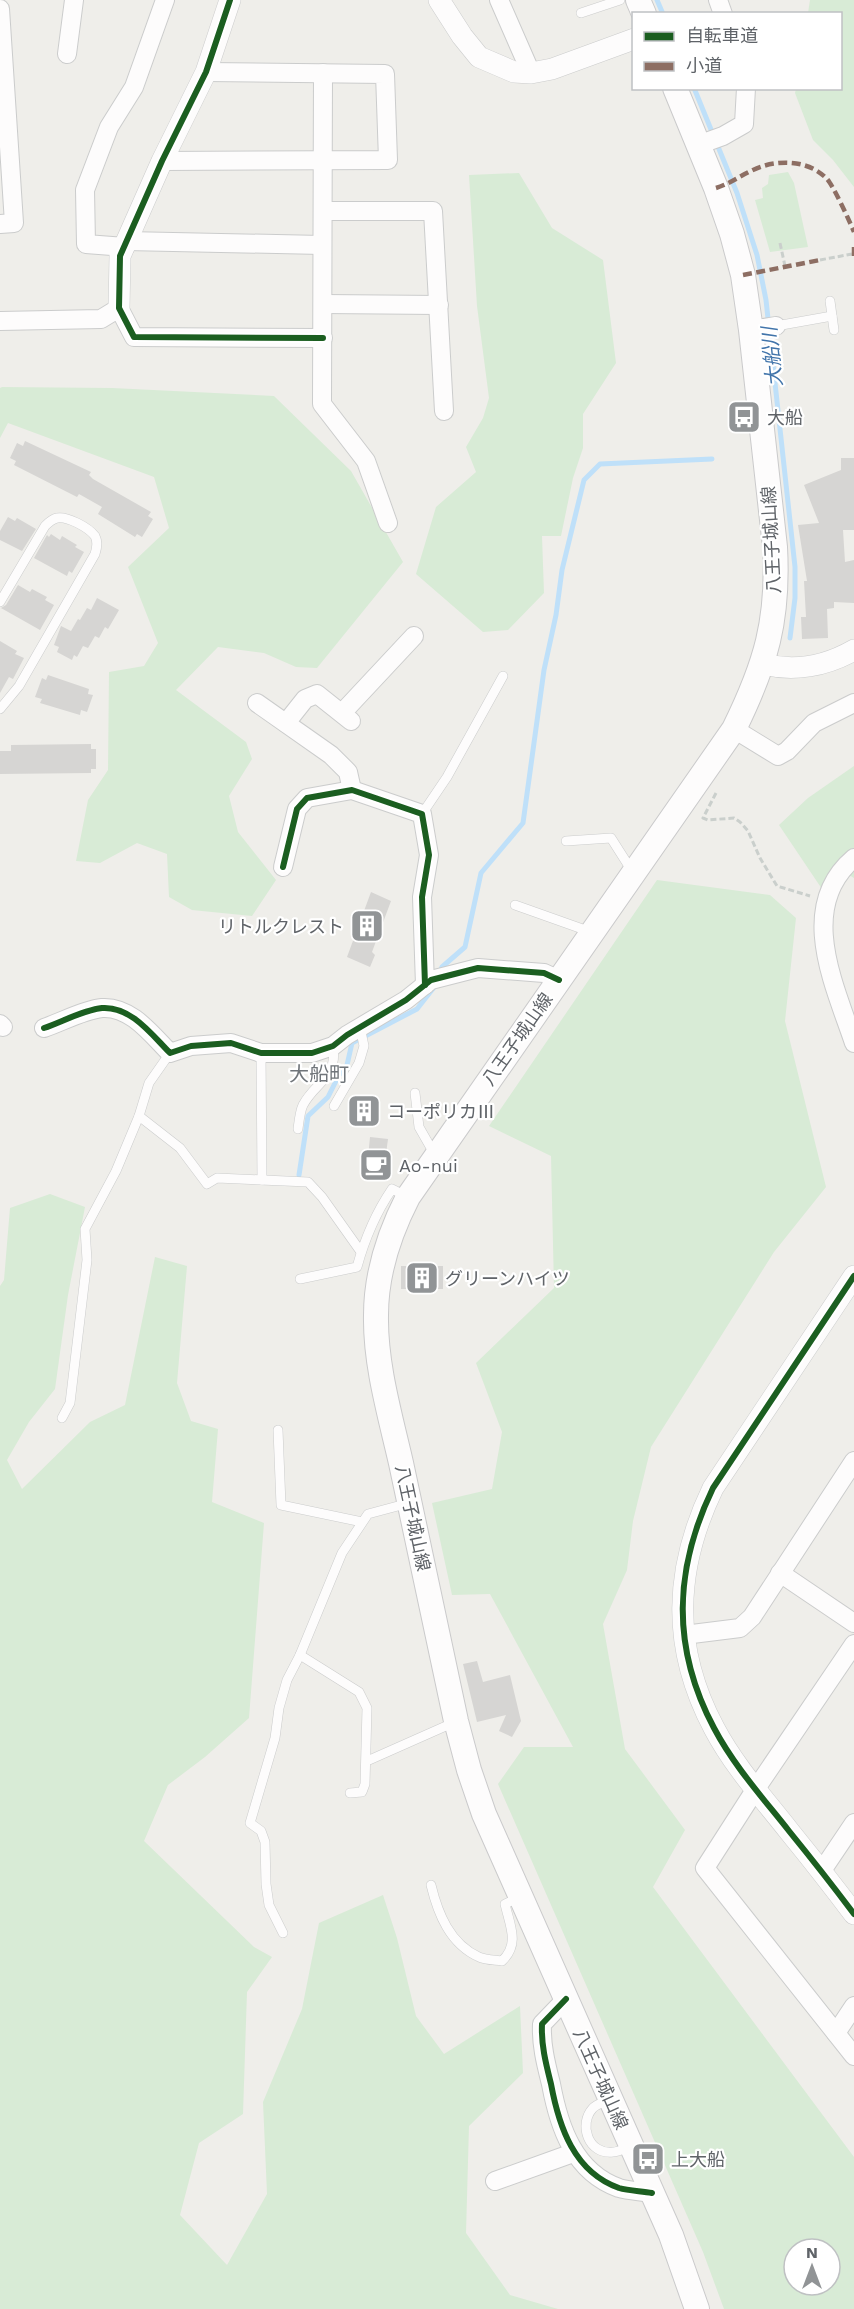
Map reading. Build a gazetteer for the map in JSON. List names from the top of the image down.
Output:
{
  "streets": {
    "main road": ["八王子城山線"]
  },
  "districts": ["大船町"],
  "water": ["大船川"],
  "places": {
    "bus stop": ["大船", "上大船"],
    "building": ["リトルクレスト", "コーポリカⅢ", "グリーンハイツ"],
    "cafe": ["Ao-nui"]
  },
  "legend": ["自転車道", "小道"],
  "north": "top"
}
